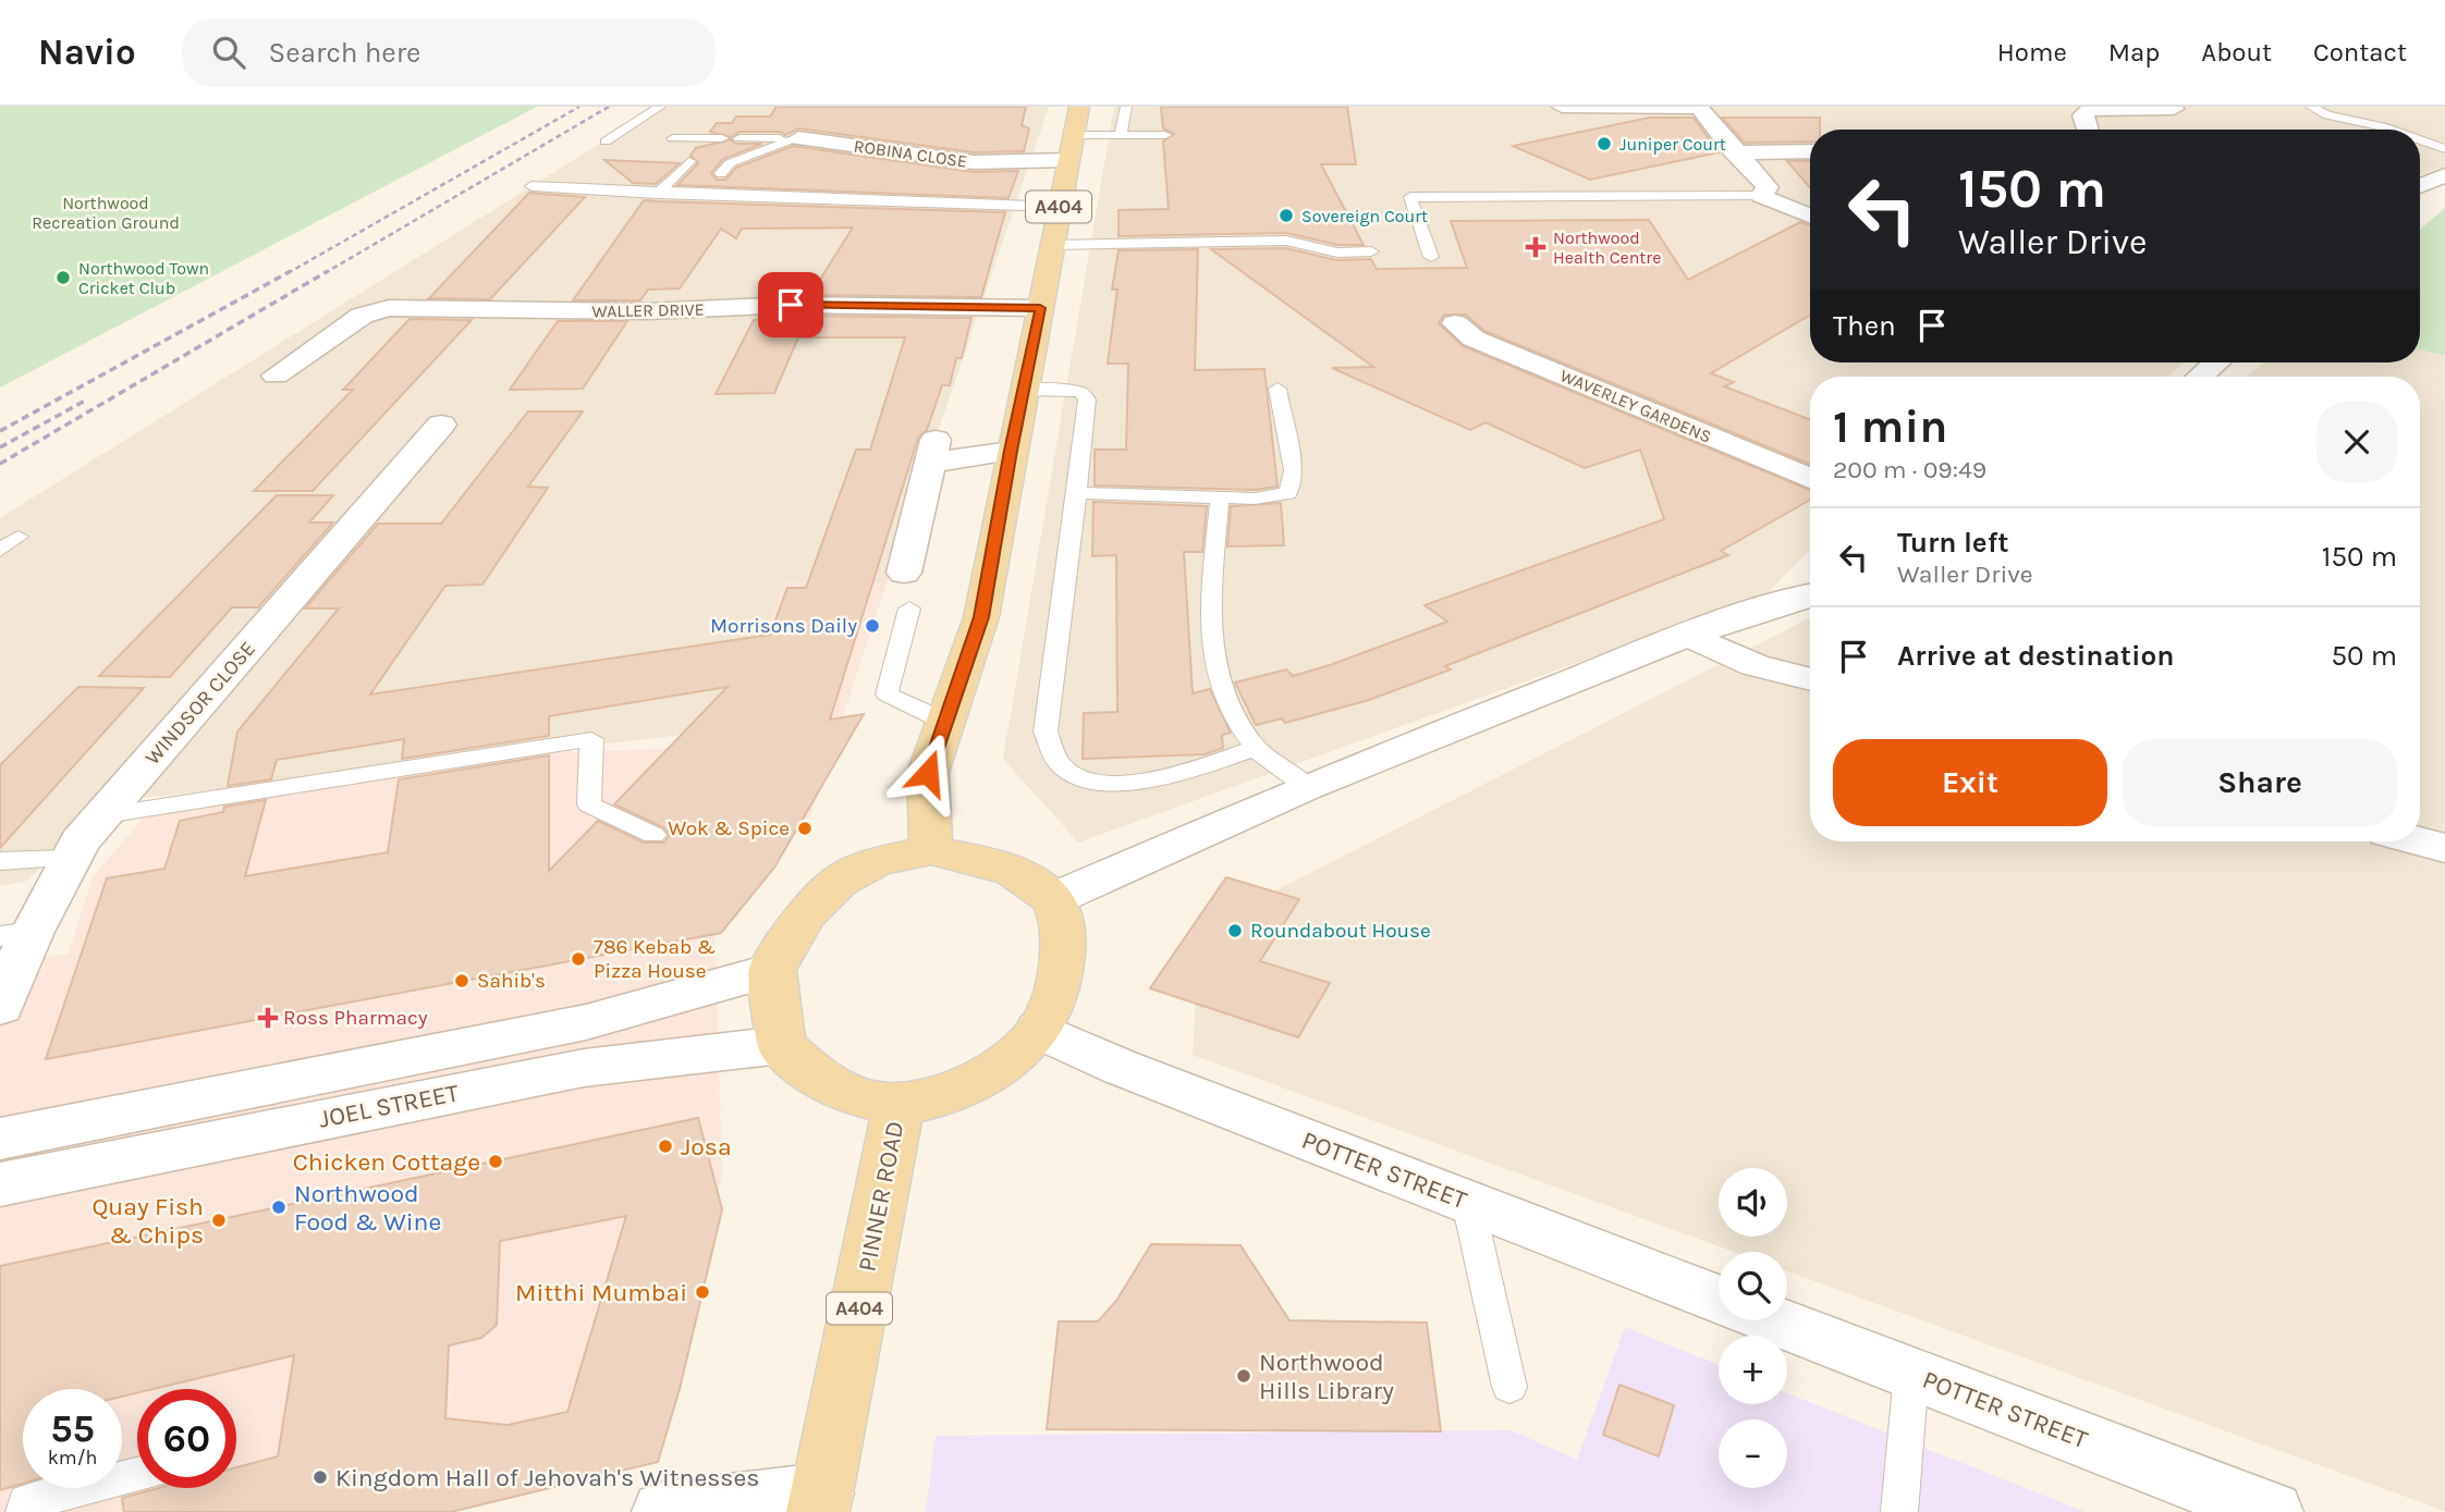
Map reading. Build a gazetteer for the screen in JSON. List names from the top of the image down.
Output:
{
  "streets": {
    "main road": ["A404", "PINNER ROAD"],
    "street": [
      "ROBINA CLOSE",
      "WALLER DRIVE",
      "WAVERLEY GARDENS",
      "WINDSOR CLOSE",
      "JOEL STREET",
      "POTTER STREET"
    ]
  },
  "crossings": [
    ["ROBINA CLOSE", "A404"],
    ["A404", "WALLER DRIVE"],
    ["A404", "JOEL STREET"],
    ["A404", "POTTER STREET"],
    ["A404", "PINNER ROAD"],
    ["JOEL STREET", "POTTER STREET"],
    ["JOEL STREET", "PINNER ROAD"],
    ["POTTER STREET", "PINNER ROAD"]
  ],
  "parks": ["Northwood Recreation Ground"],
  "places": {
    "other": [
      "Juniper Court",
      "Sovereign Court",
      "Northwood Town Cricket Club",
      "Morrisons Daily",
      "Wok & Spice",
      "Roundabout House",
      "786 Kebab & Pizza House",
      "Sahib's",
      "Josa",
      "Chicken Cottage",
      "Northwood Food & Wine",
      "Quay Fish & Chips",
      "Mitthi Mumbai",
      "Northwood Hills Library",
      "Kingdom Hall of Jehovah's Witnesses"
    ],
    "health": ["Northwood Health Centre", "Ross Pharmacy"]
  },
  "page": {
    "header": "Navio",
    "search": "Search here",
    "nav": [
      "Home",
      "Map",
      "About",
      "Contact"
    ],
    "turn": ["150 m", "Waller Drive"],
    "then": "Then",
    "heading": ["1 min", "200 m · 09:49"],
    "list": [
      {
        "name": "Turn left",
        "note": "Waller Drive",
        "value": "150 m"
      },
      {
        "name": "Arrive at destination",
        "value": "50 m"
      }
    ],
    "buttons": ["Exit", "Share"],
    "map_buttons": ["+", "−"],
    "speed": "55 km/h",
    "limit": "60"
  }
}
